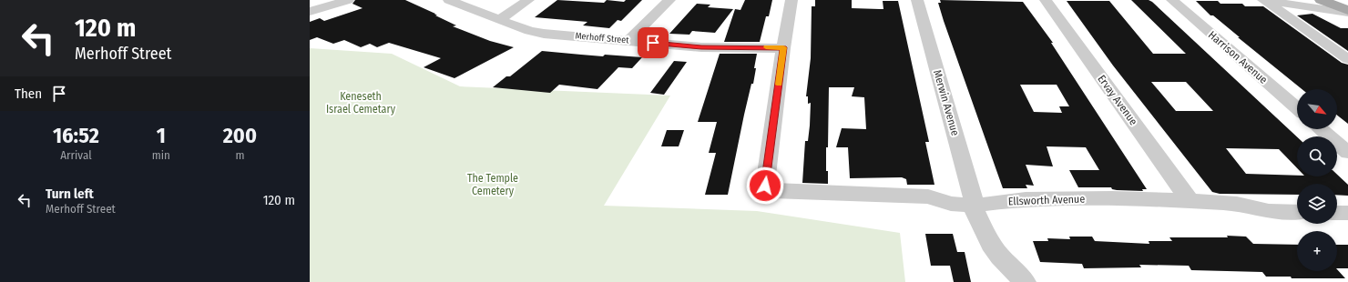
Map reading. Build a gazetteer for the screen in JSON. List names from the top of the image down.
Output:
{
  "streets": {
    "street": [
      "Merhoff Street",
      "Harrison Avenue",
      "Ervay Avenue",
      "Merwin Avenue",
      "Ellsworth Avenue"
    ]
  },
  "crossings": [
    ["Merhoff Street", "Ellsworth Avenue"],
    ["Ervay Avenue", "Ellsworth Avenue"],
    ["Merwin Avenue", "Ellsworth Avenue"]
  ],
  "parks": ["Keneseth Israel Cemetary", "The Temple Cemetery"],
  "north": "bottom right",
  "page": {
    "turn": ["120 m", "Merhoff Street"],
    "then": "Then",
    "map_buttons": "+",
    "eta": [
      "16:52",
      "Arrival",
      "1",
      "min",
      "200",
      "m"
    ],
    "list": [
      {
        "name": "Turn left",
        "note": "Merhoff Street",
        "value": "120 m"
      }
    ]
  }
}
